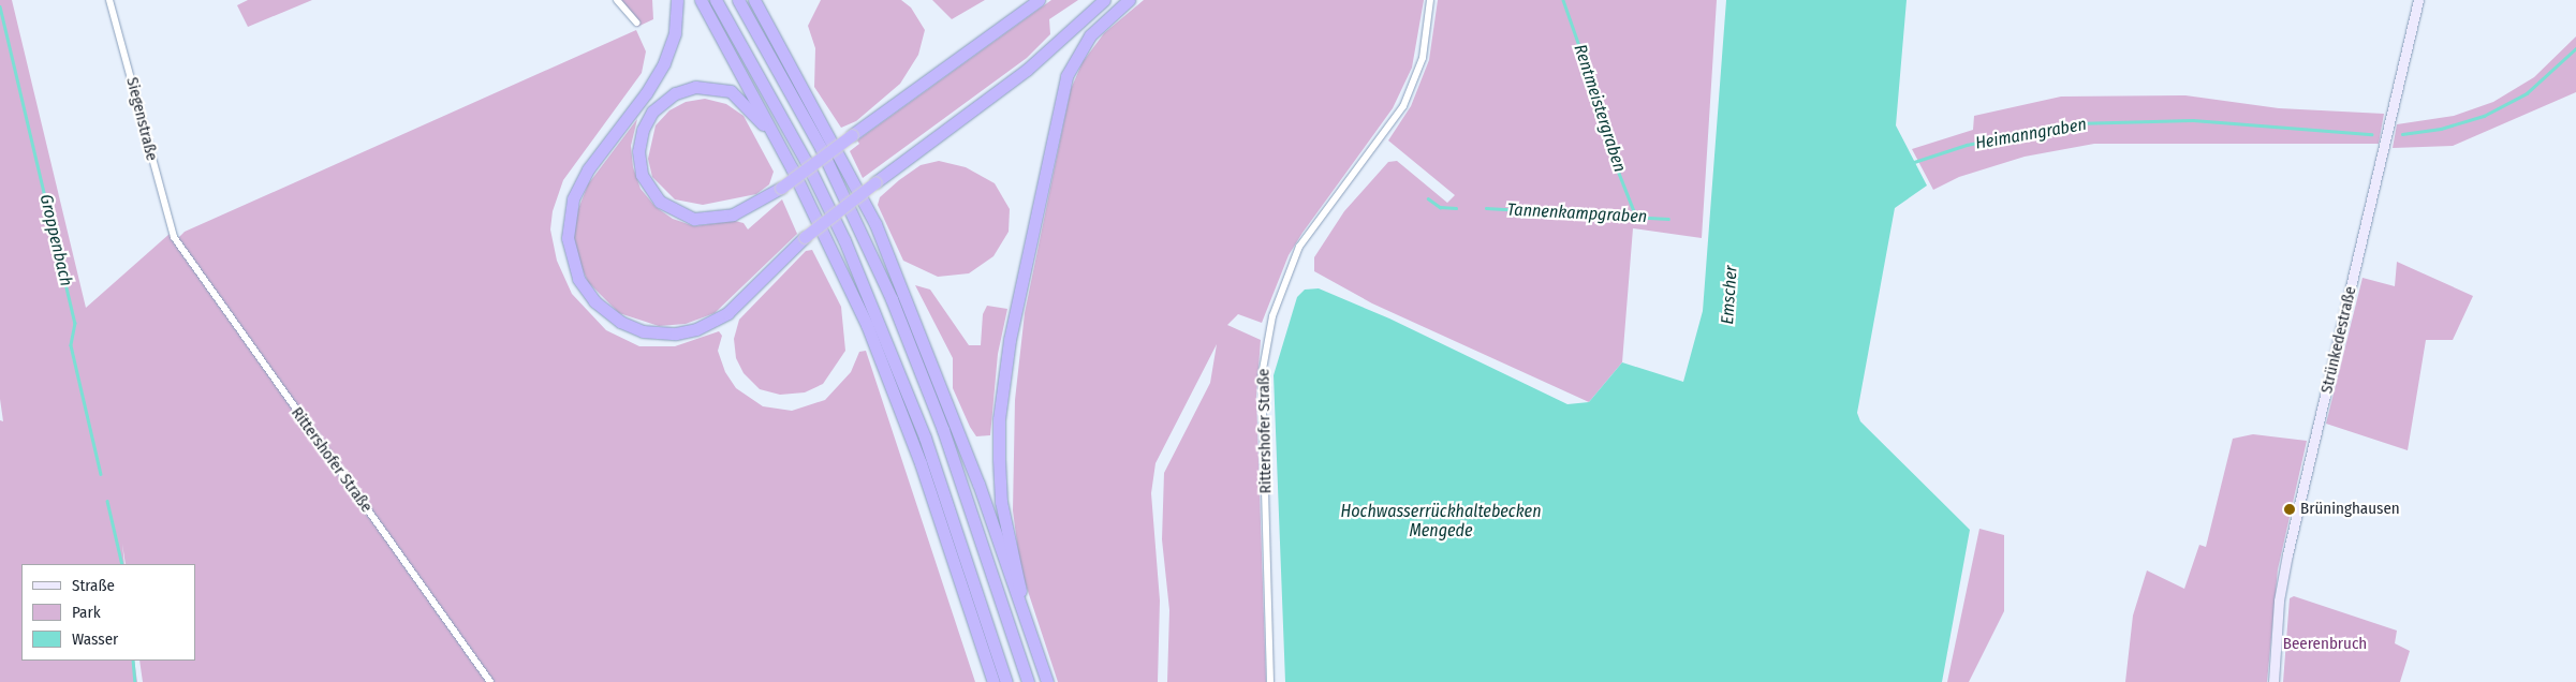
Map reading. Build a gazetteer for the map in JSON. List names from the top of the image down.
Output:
{
  "streets": {
    "main road": ["Strünkedestraße"],
    "street": ["Siegenstraße", "Rittershofer Straße"]
  },
  "crossings": [
    ["Siegenstraße", "Rittershofer Straße"]
  ],
  "water": [
    "Rentmeistergraben",
    "Heimanngraben",
    "Tannenkampgraben",
    "Groppenbach",
    "Emscher",
    "Hochwasserrückhaltebecken Mengede"
  ],
  "parks": ["Beerenbruch"],
  "places": ["Brüninghausen"],
  "legend": ["Straße", "Park", "Wasser"]
}
